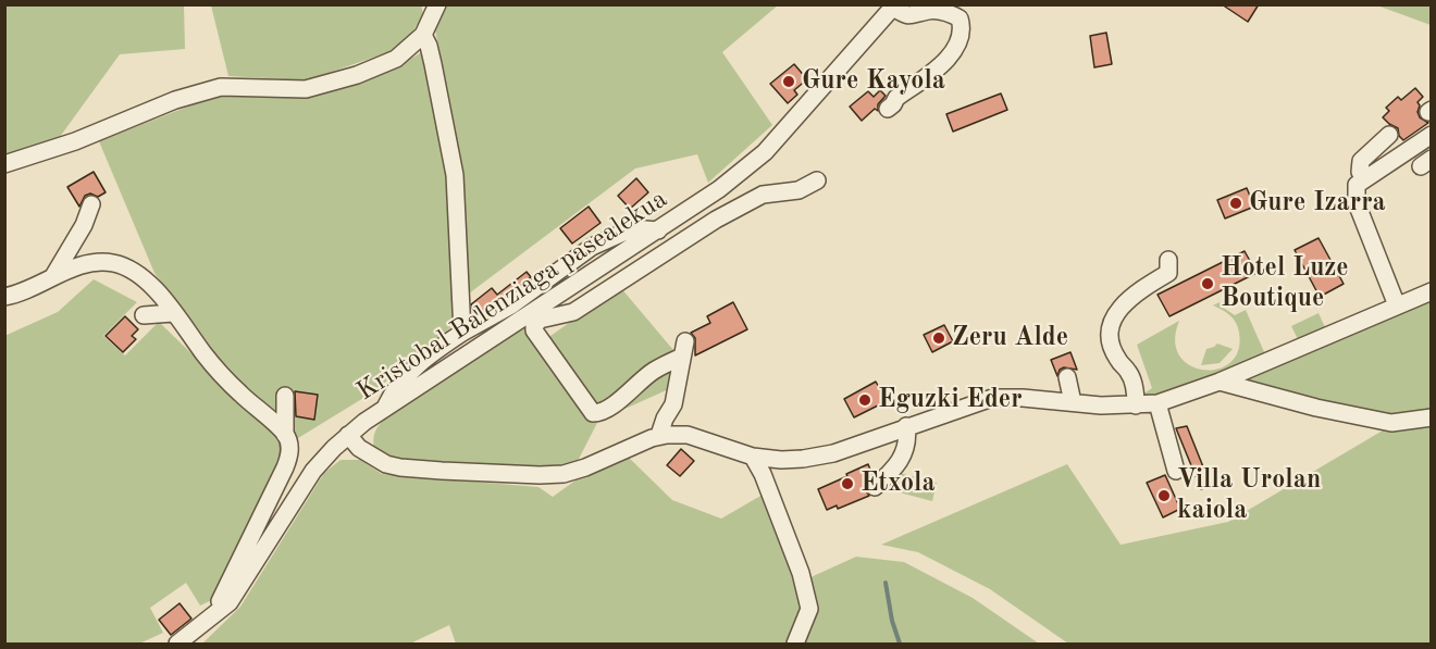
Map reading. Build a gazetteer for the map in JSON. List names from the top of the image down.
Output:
{
  "streets": {
    "street": ["Kristobal Balenziaga pasealekua"]
  },
  "places": [
    "Gure Kayola",
    "Gure Izarra",
    "Hotel Luze Boutique",
    "Zeru Alde",
    "Eguzki Eder",
    "Etxola",
    "Villa Urolan kaiola"
  ]
}
